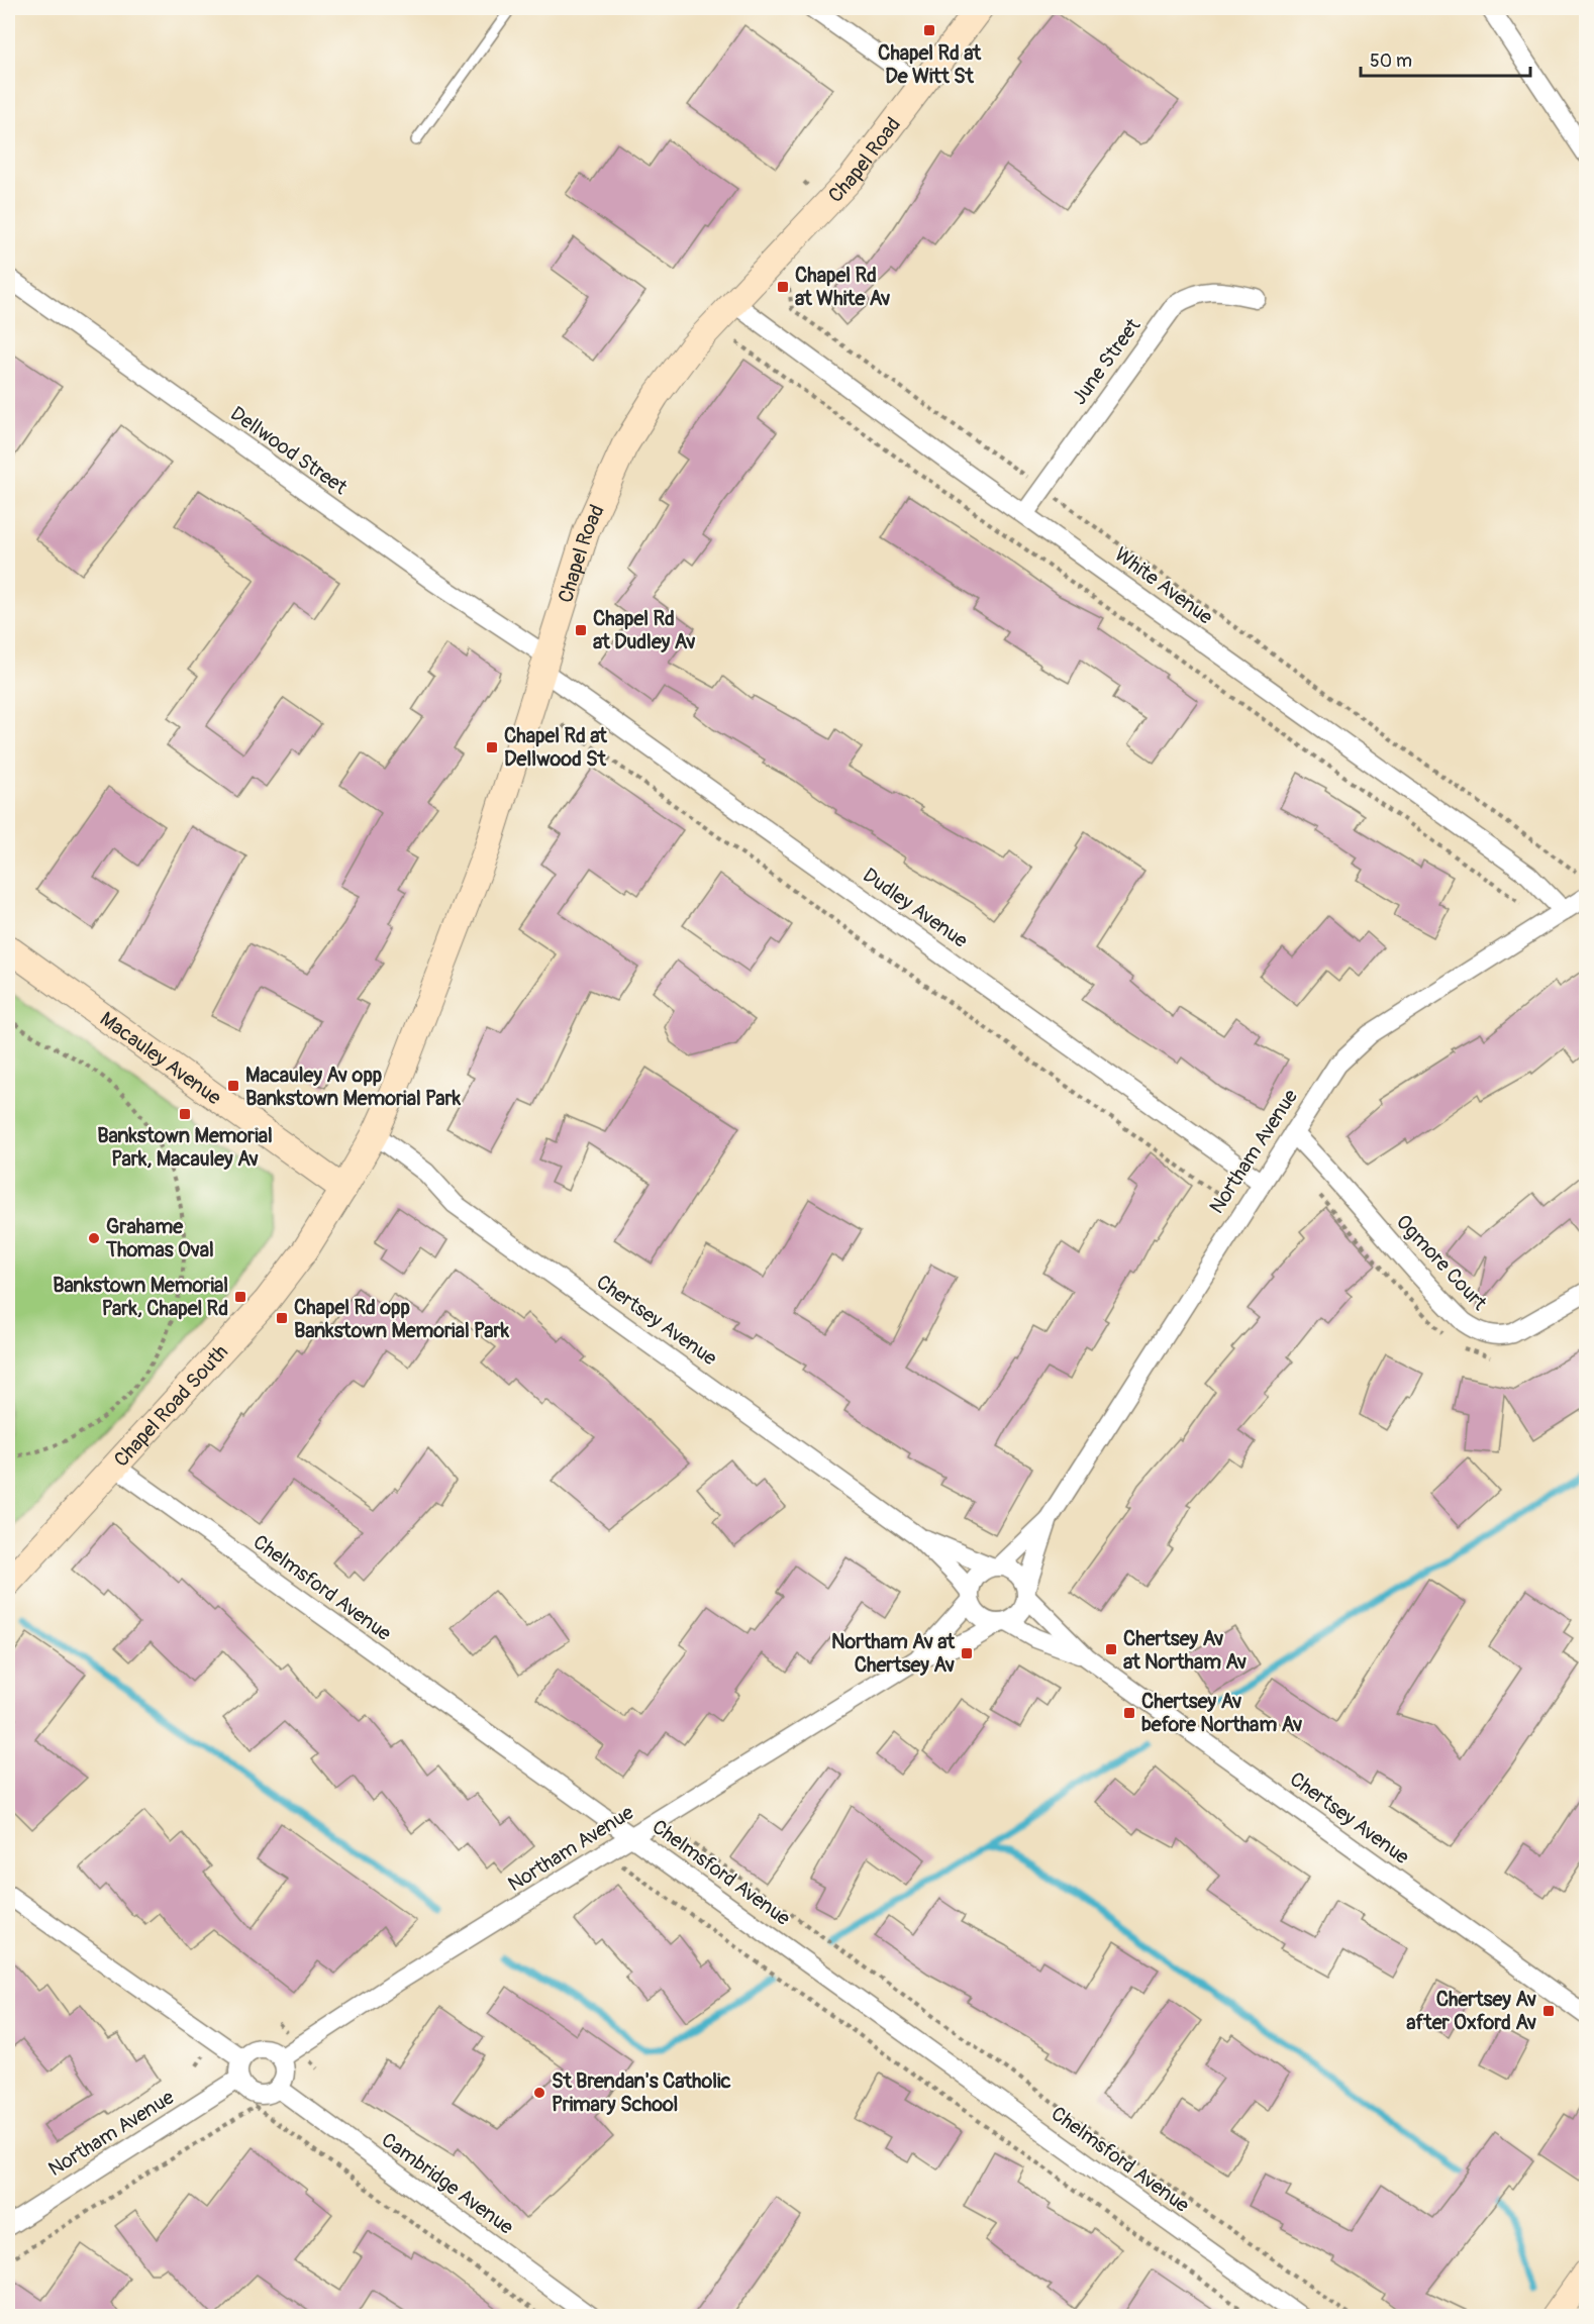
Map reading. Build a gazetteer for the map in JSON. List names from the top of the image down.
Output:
{
  "streets": {
    "main road": ["Chapel Road", "Macauley Avenue", "Chapel Road South"],
    "street": [
      "June Street",
      "Dellwood Street",
      "White Avenue",
      "Dudley Avenue",
      "Northam Avenue",
      "Ogmore Court",
      "Chertsey Avenue",
      "Chelmsford Avenue",
      "Cambridge Avenue"
    ]
  },
  "crossings": [
    ["Chapel Road", "Dellwood Street"],
    ["Chapel Road", "White Avenue"],
    ["Chapel Road", "Dudley Avenue"],
    ["Chapel Road", "Macauley Avenue"],
    ["Chapel Road", "Chertsey Avenue"],
    ["Chapel Road", "Chapel Road South"],
    ["June Street", "White Avenue"],
    ["Dellwood Street", "Dudley Avenue"],
    ["White Avenue", "Northam Avenue"],
    ["Dudley Avenue", "Northam Avenue"],
    ["Macauley Avenue", "Chapel Road South"],
    ["Northam Avenue", "Ogmore Court"],
    ["Northam Avenue", "Chertsey Avenue"],
    ["Northam Avenue", "Chelmsford Avenue"],
    ["Northam Avenue", "Cambridge Avenue"],
    ["Chapel Road South", "Chelmsford Avenue"]
  ],
  "places": {
    "transit": [
      "Chapel Rd at De Witt St",
      "Chapel Rd at White Av",
      "Chapel Rd at Dudley Av",
      "Chapel Rd at Dellwood St",
      "Macauley Av opp Bankstown Memorial Park",
      "Bankstown Memorial Park, Macauley Av",
      "Bankstown Memorial Park, Chapel Rd",
      "Chapel Rd opp Bankstown Memorial Park",
      "Chertsey Av at Northam Av",
      "Northam Av at Chertsey Av",
      "Chertsey Av before Northam Av",
      "Chertsey Av after Oxford Av"
    ],
    "other": ["Grahame Thomas Oval", "St Brendan's Catholic Primary School"]
  },
  "scale_bar": "50 m"
}
